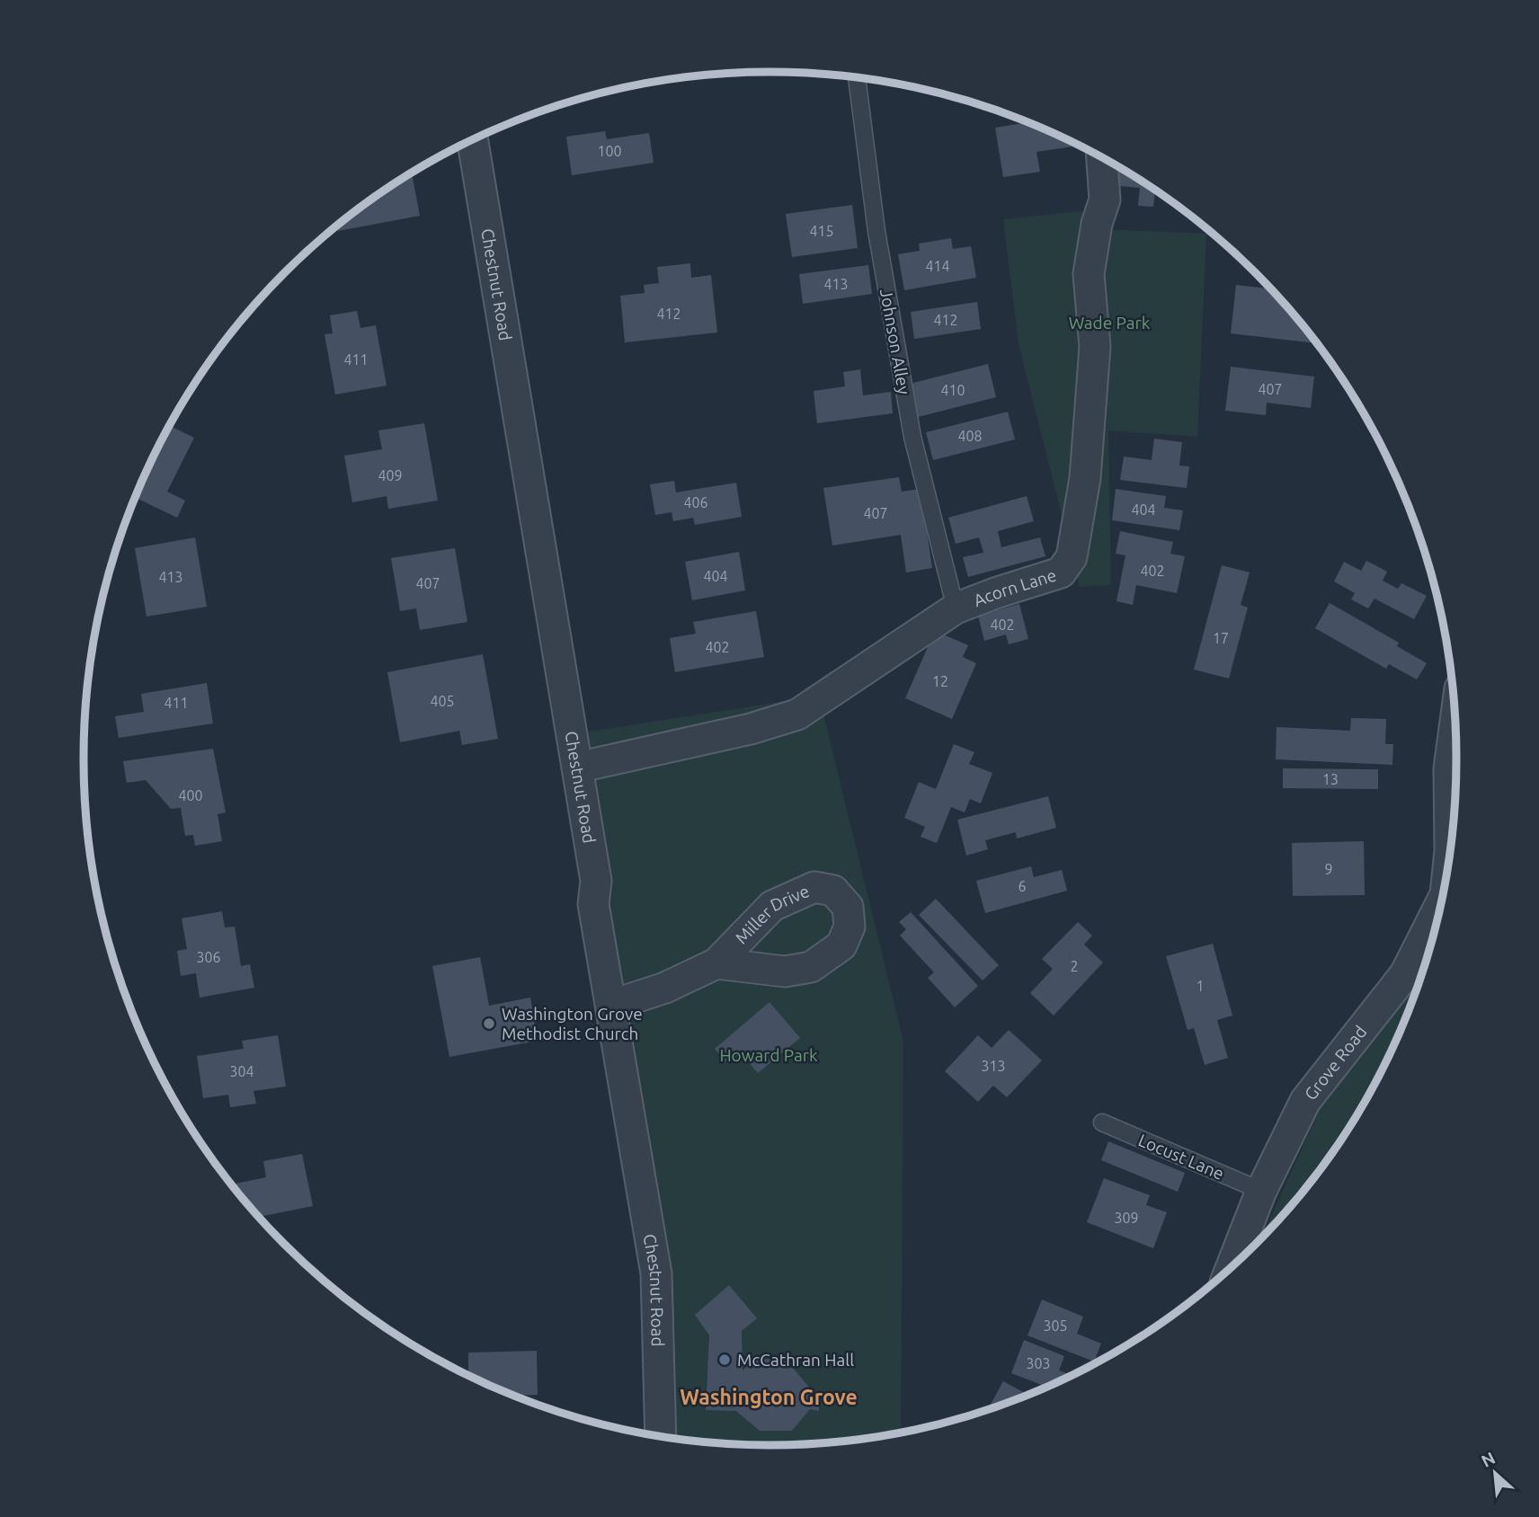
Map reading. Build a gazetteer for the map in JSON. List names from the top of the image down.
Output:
{
  "streets": {
    "street": ["Chestnut Road", "Acorn Lane", "Grove Road"],
    "lane": ["Johnson Alley", "Locust Lane"]
  },
  "crossings": [
    ["Chestnut Road", "Acorn Lane"],
    ["Johnson Alley", "Acorn Lane"],
    ["Grove Road", "Locust Lane"]
  ],
  "districts": ["Washington Grove"],
  "parks": ["Wade Park", "Howard Park"],
  "places": ["Washington Grove Methodist Church", "McCathran Hall"],
  "house_numbers": [
    "100",
    "415",
    "414",
    "413",
    "412",
    "412",
    "411",
    "407",
    "410",
    "408",
    "409",
    "406",
    "404",
    "407",
    "402",
    "404",
    "413",
    "407",
    "402",
    "17",
    "402",
    "12",
    "405",
    "411",
    "13",
    "400",
    "9",
    "6",
    "306",
    "2",
    "1",
    "313",
    "304",
    "309",
    "305",
    "303"
  ],
  "north": "top left"
}
